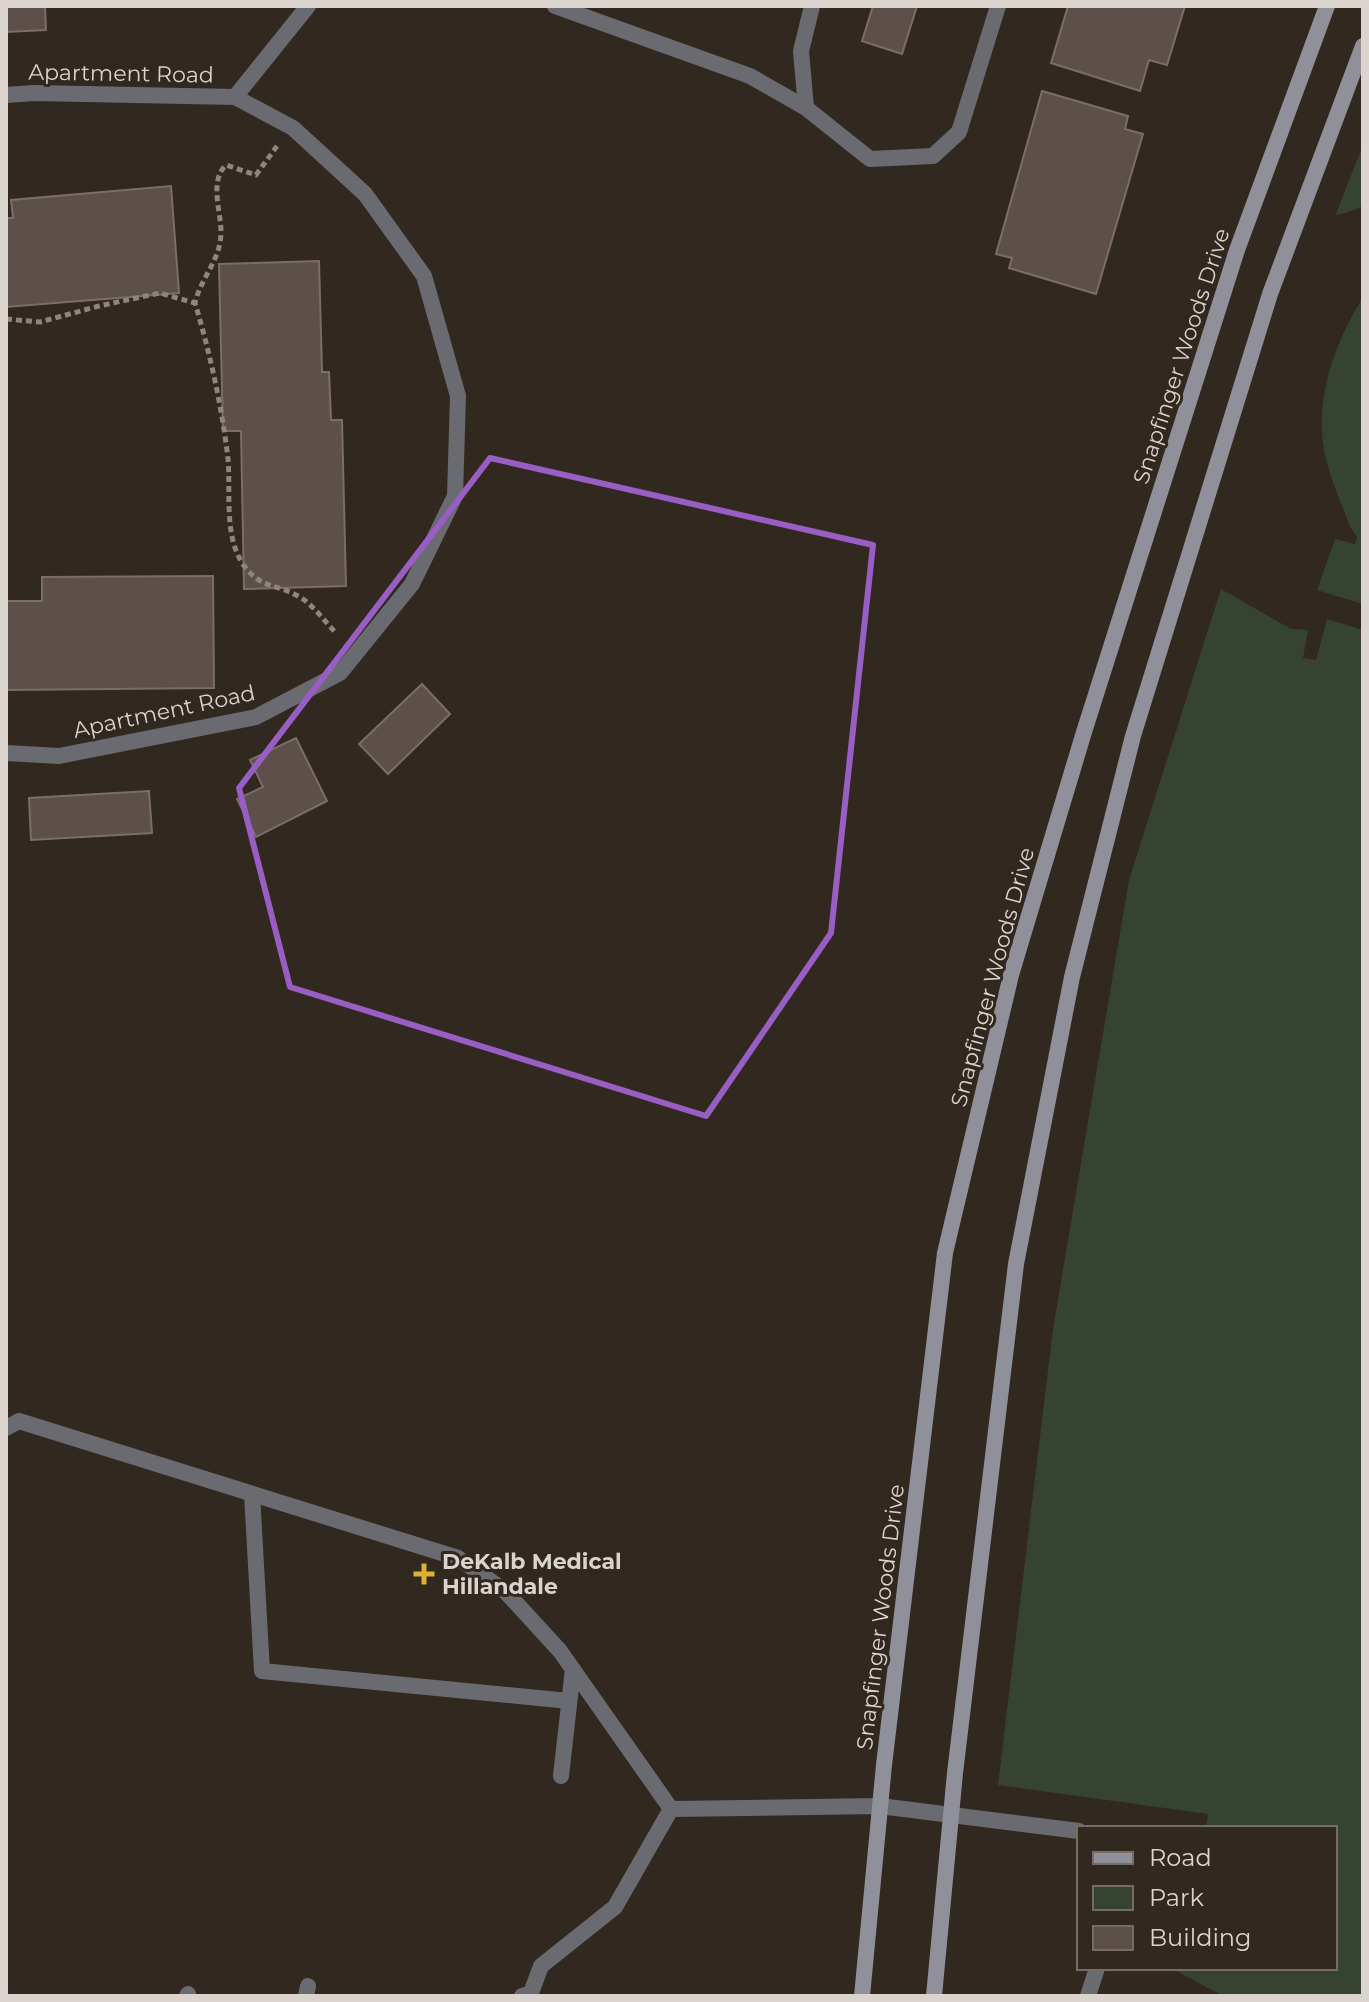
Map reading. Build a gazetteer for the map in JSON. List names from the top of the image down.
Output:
{
  "streets": {
    "main road": ["Snapfinger Woods Drive"],
    "street": ["Apartment Road"]
  },
  "places": {
    "health": ["DeKalb Medical Hillandale"]
  },
  "legend": ["Road", "Park", "Building"]
}
